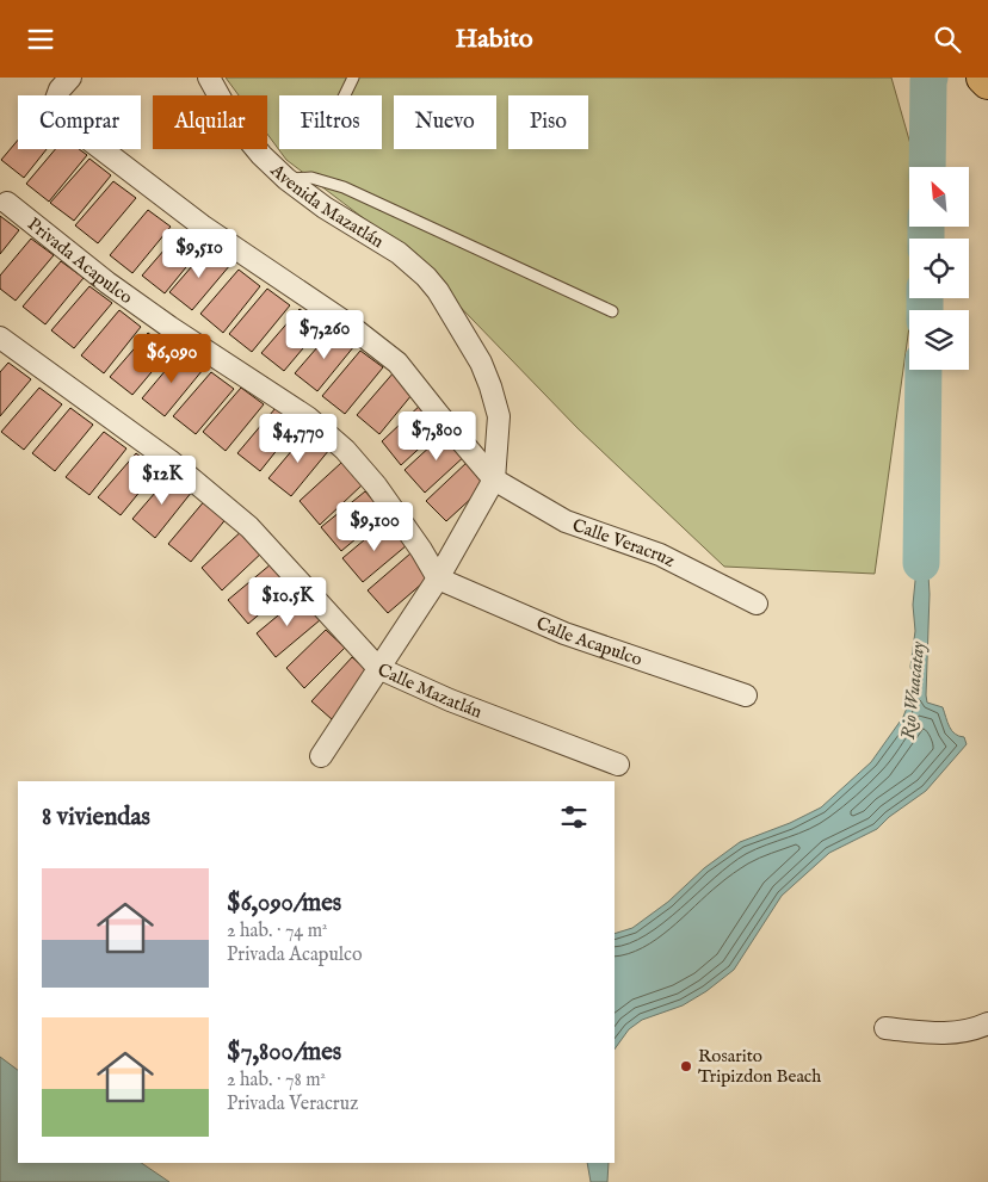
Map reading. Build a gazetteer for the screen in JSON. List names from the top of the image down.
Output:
{
  "streets": {
    "street": [
      "Avenida Mazatlán",
      "Privada Acapulco",
      "Calle Veracruz",
      "Calle Acapulco",
      "Calle Mazatlán"
    ]
  },
  "crossings": [
    ["Avenida Mazatlán", "Calle Veracruz"],
    ["Privada Acapulco", "Calle Acapulco"]
  ],
  "water": ["Rio Wuacatay"],
  "places": ["Rosarito Tripizdon Beach"],
  "north": "top left",
  "page": {
    "header": "Habito",
    "chip": [
      "Comprar",
      "Alquilar",
      "Filtros",
      "Nuevo",
      "Piso"
    ],
    "price": [
      "$9,510",
      "$7,260",
      "$6,090",
      "$7,800",
      "$4,770",
      "$12K",
      "$9,100",
      "$10.5K"
    ],
    "heading": "8 viviendas",
    "list": [
      {
        "name": "$6,090/mes",
        "note": "2 hab. · 74 m² · Privada Acapulco"
      },
      {
        "name": "$7,800/mes",
        "note": "2 hab. · 78 m² · Privada Veracruz"
      }
    ]
  }
}
